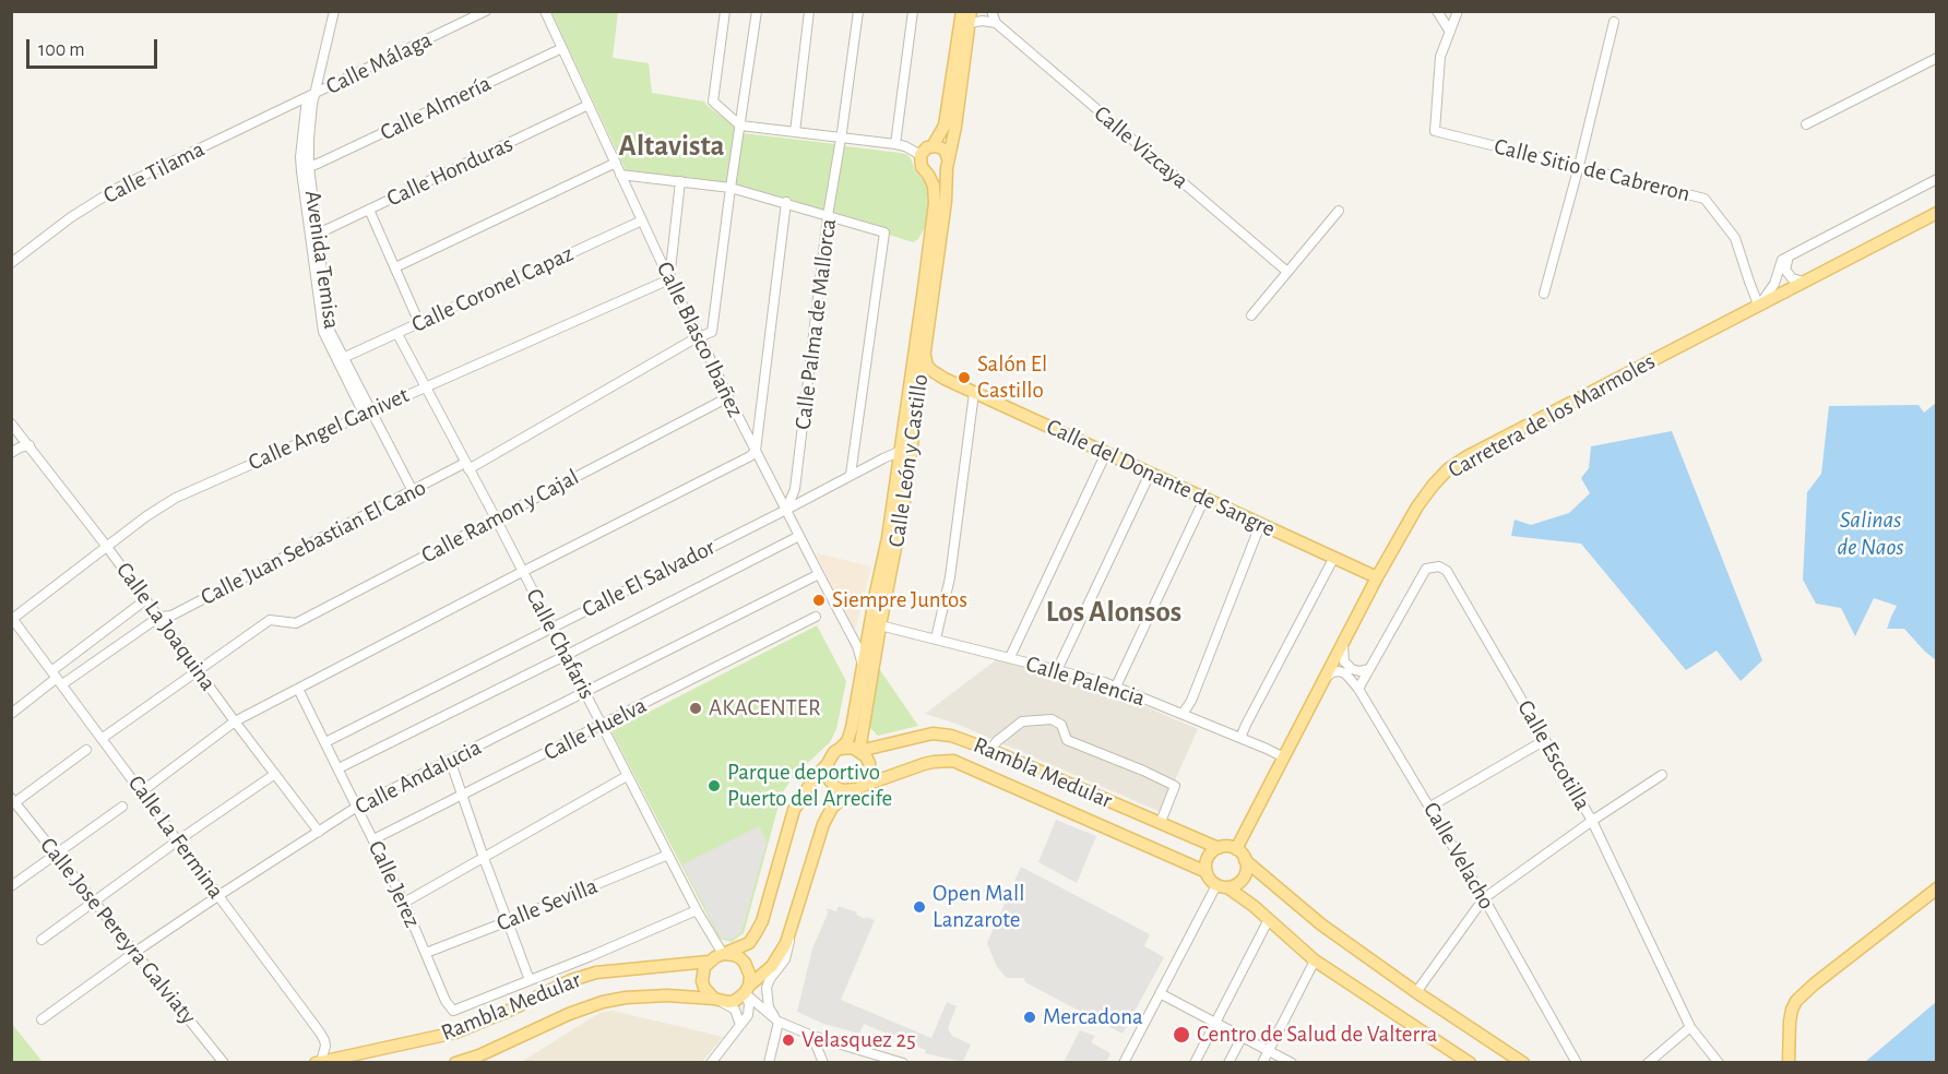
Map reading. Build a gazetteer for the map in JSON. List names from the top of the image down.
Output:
{
  "streets": {
    "main road": [
      "Carretera de los Marmoles",
      "Calle León y Castillo",
      "Calle del Donante de Sangre",
      "Rambla Medular"
    ],
    "street": [
      "Calle Málaga",
      "Calle Almería",
      "Calle Vizcaya",
      "Calle Sitio de Cabreron",
      "Calle Honduras",
      "Calle Tilama",
      "Avenida Temisa",
      "Calle Coronel Capaz",
      "Calle Palma de Mallorca",
      "Calle Blasco Ibañez",
      "Calle Angel Ganivet",
      "Calle Ramon y Cajal",
      "Calle Juan Sebastian El Cano",
      "Calle El Salvador",
      "Calle La Joaquina",
      "Calle Chafaris",
      "Calle Palencia",
      "Calle Huelva",
      "Calle Escotilla",
      "Calle Andalucia",
      "Calle La Fermina",
      "Calle Velacho",
      "Calle Jerez",
      "Calle Sevilla",
      "Calle Jose Pereyra Galviaty"
    ]
  },
  "crossings": [
    ["Calle Málaga", "Calle Tilama"],
    ["Calle Málaga", "Avenida Temisa"],
    ["Calle Almería", "Avenida Temisa"],
    ["Calle Almería", "Calle Blasco Ibañez"],
    ["Calle Sitio de Cabreron", "Carretera de los Marmoles"],
    ["Calle Honduras", "Avenida Temisa"],
    ["Calle Honduras", "Calle Blasco Ibañez"],
    ["Calle Tilama", "Avenida Temisa"],
    ["Avenida Temisa", "Calle Coronel Capaz"],
    ["Avenida Temisa", "Calle Angel Ganivet"],
    ["Avenida Temisa", "Calle Juan Sebastian El Cano"],
    ["Calle Coronel Capaz", "Calle Blasco Ibañez"],
    ["Calle Coronel Capaz", "Calle Chafaris"],
    ["Calle Palma de Mallorca", "Calle Blasco Ibañez"],
    ["Calle Palma de Mallorca", "Calle El Salvador"],
    ["Calle Blasco Ibañez", "Calle Angel Ganivet"],
    ["Calle Blasco Ibañez", "Calle León y Castillo"],
    ["Calle Blasco Ibañez", "Calle Ramon y Cajal"],
    ["Calle Blasco Ibañez", "Calle Juan Sebastian El Cano"],
    ["Calle Blasco Ibañez", "Calle El Salvador"],
    ["Calle Blasco Ibañez", "Calle Andalucia"],
    ["Carretera de los Marmoles", "Calle del Donante de Sangre"],
    ["Carretera de los Marmoles", "Calle Palencia"],
    ["Carretera de los Marmoles", "Rambla Medular"],
    ["Carretera de los Marmoles", "Calle Velacho"],
    ["Calle Angel Ganivet", "Calle La Joaquina"],
    ["Calle Angel Ganivet", "Calle Chafaris"],
    ["Calle Angel Ganivet", "Calle La Fermina"],
    ["Calle León y Castillo", "Calle del Donante de Sangre"],
    ["Calle León y Castillo", "Calle El Salvador"],
    ["Calle León y Castillo", "Calle Palencia"],
    ["Calle León y Castillo", "Rambla Medular"],
    ["Calle Ramon y Cajal", "Calle La Joaquina"],
    ["Calle Ramon y Cajal", "Calle Chafaris"],
    ["Calle Juan Sebastian El Cano", "Calle La Joaquina"],
    ["Calle Juan Sebastian El Cano", "Calle Chafaris"],
    ["Calle Juan Sebastian El Cano", "Calle La Fermina"],
    ["Calle El Salvador", "Calle Chafaris"],
    ["Calle El Salvador", "Calle Jerez"],
    ["Calle La Joaquina", "Calle Andalucia"],
    ["Calle Chafaris", "Calle Huelva"],
    ["Calle Chafaris", "Rambla Medular"],
    ["Calle Chafaris", "Calle Andalucia"],
    ["Calle Chafaris", "Calle Sevilla"],
    ["Calle Huelva", "Calle Jerez"],
    ["Calle Escotilla", "Calle Velacho"],
    ["Rambla Medular", "Calle La Fermina"],
    ["Calle Andalucia", "Calle La Fermina"],
    ["Calle Andalucia", "Calle Jerez"],
    ["Calle Andalucia", "Calle Jose Pereyra Galviaty"],
    ["Calle Jerez", "Calle Sevilla"]
  ],
  "districts": ["Altavista", "Los Alonsos"],
  "water": ["Salinas de Naos"],
  "places": [
    "Salón El Castillo",
    "Siempre Juntos",
    "AKACENTER",
    "Parque deportivo Puerto del Arrecife",
    "Open Mall Lanzarote",
    "Mercadona",
    "Centro de Salud de Valterra",
    "Velasquez 25"
  ],
  "scale_bar": "100 m"
}
